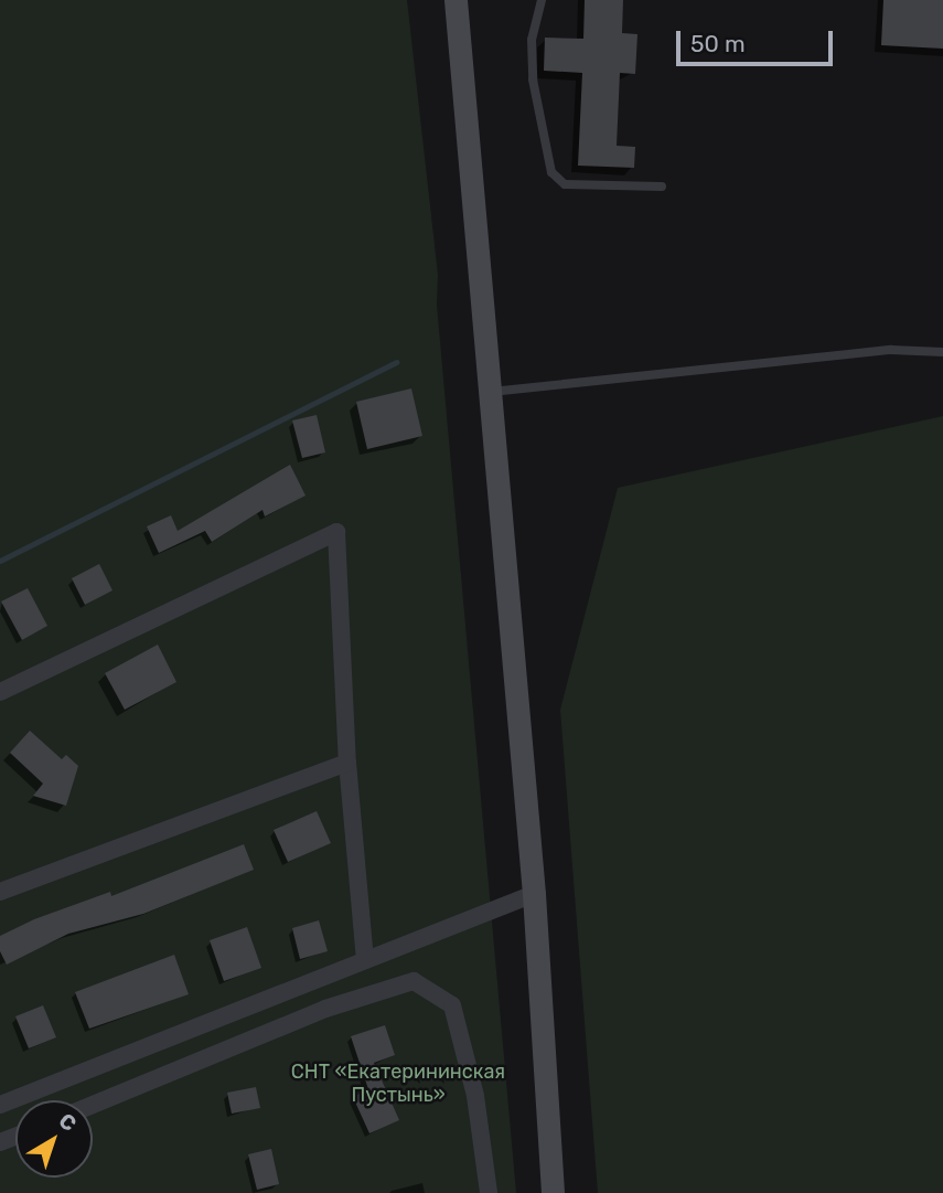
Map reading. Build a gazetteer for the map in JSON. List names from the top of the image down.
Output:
{
  "parks": ["СНТ «Екатерининская Пустынь»"],
  "scale_bar": "50 m",
  "north": "top right"
}
